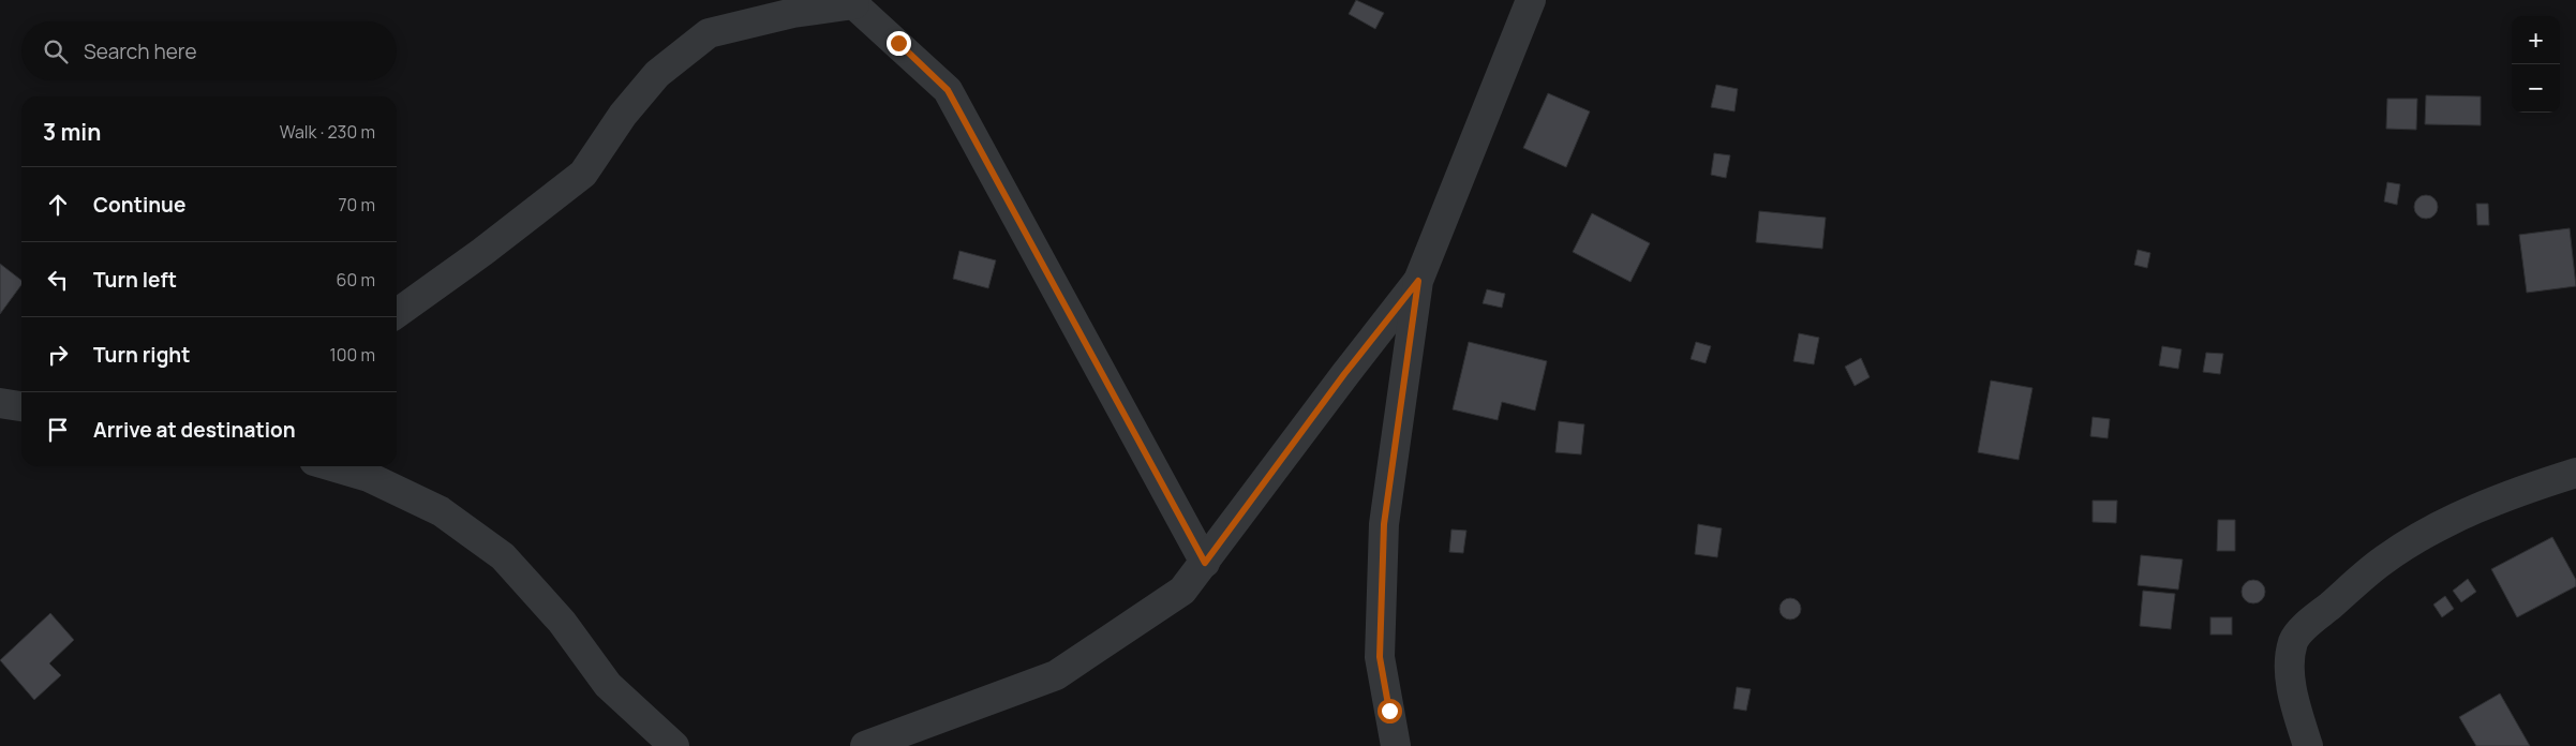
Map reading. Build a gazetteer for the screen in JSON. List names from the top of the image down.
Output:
{
  "page": {
    "map_buttons": ["+", "−"],
    "search": "Search here",
    "heading": ["3 min", "Walk · 230 m"],
    "list": [
      ["Continue", "70 m"],
      ["Turn left", "60 m"],
      ["Turn right", "100 m"],
      "Arrive at destination"
    ]
  }
}
